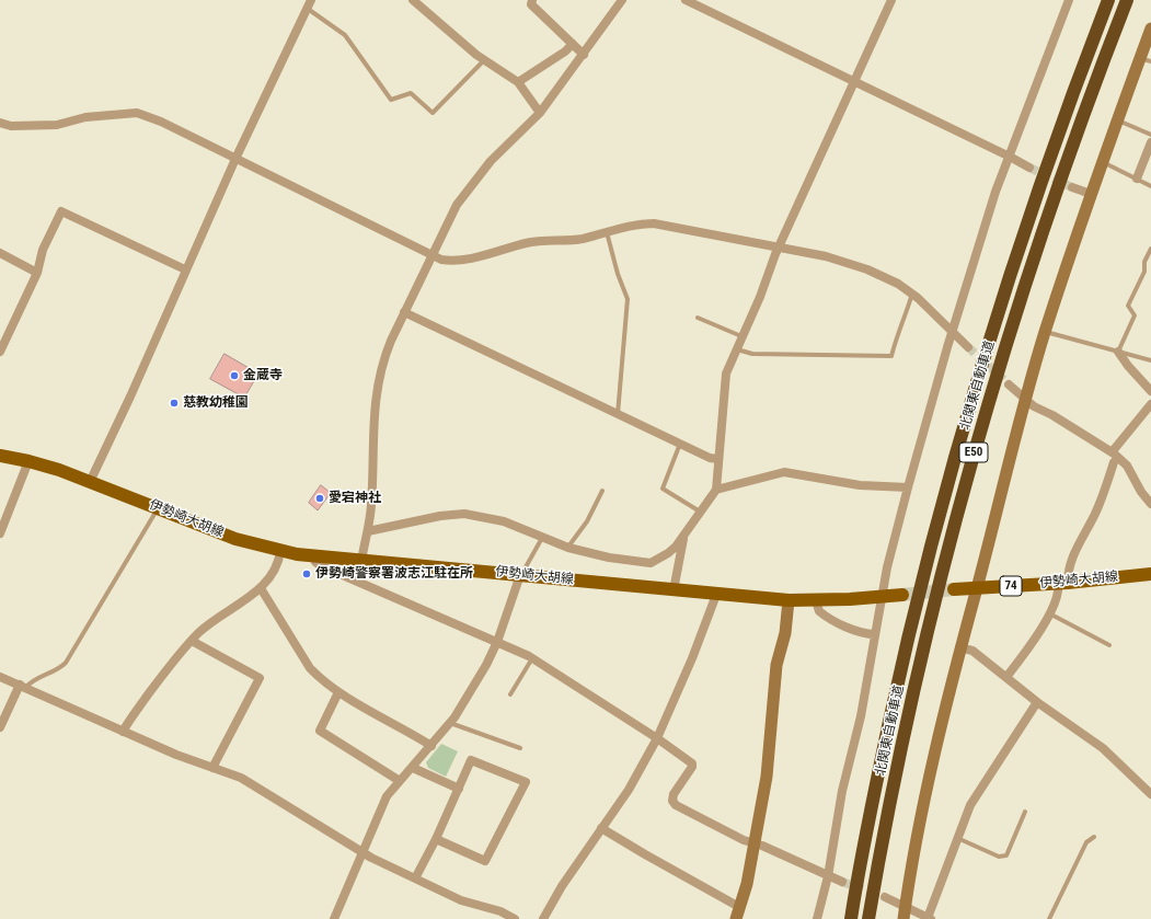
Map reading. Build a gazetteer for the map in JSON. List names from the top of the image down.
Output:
{
  "streets": {
    "highway": ["北関東自動車道", "E50"],
    "main road": ["伊勢崎大胡線", "74"]
  },
  "places": [
    "金蔵寺",
    "慈教幼稚園",
    "愛宕神社",
    "伊勢崎警察署波志江駐在所"
  ]
}
